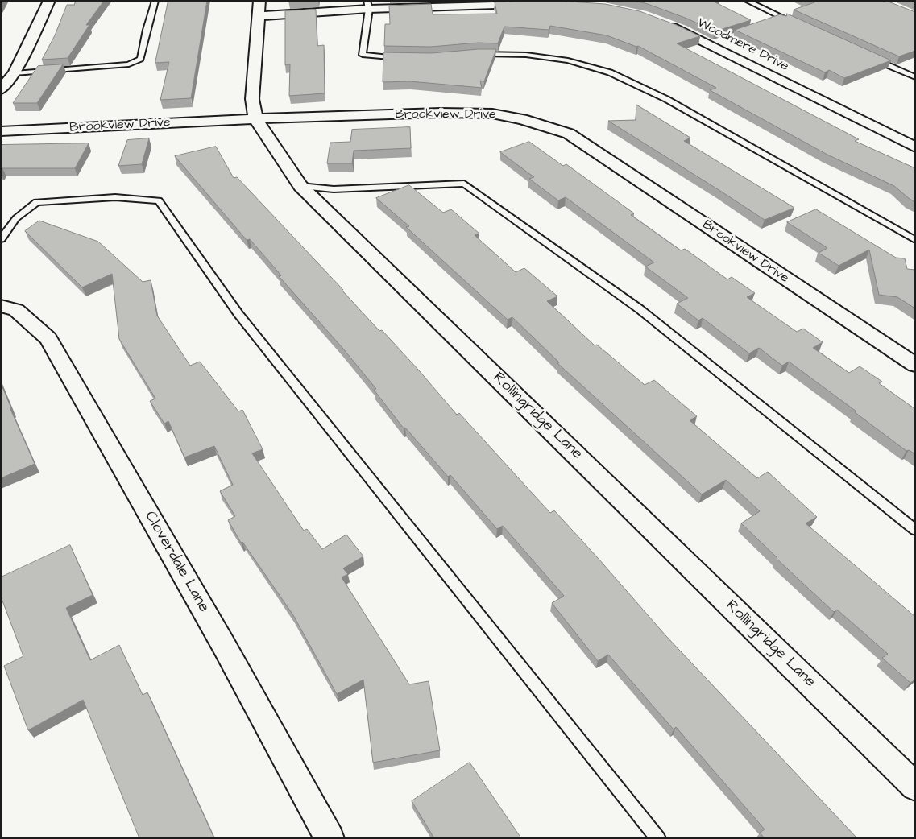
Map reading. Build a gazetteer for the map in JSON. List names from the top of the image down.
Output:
{
  "streets": {
    "street": [
      "Woodmere Drive",
      "Brookview Drive",
      "Rollingridge Lane",
      "Cloverdale Lane"
    ]
  },
  "crossings": [
    ["Brookview Drive", "Rollingridge Lane"]
  ]
}
